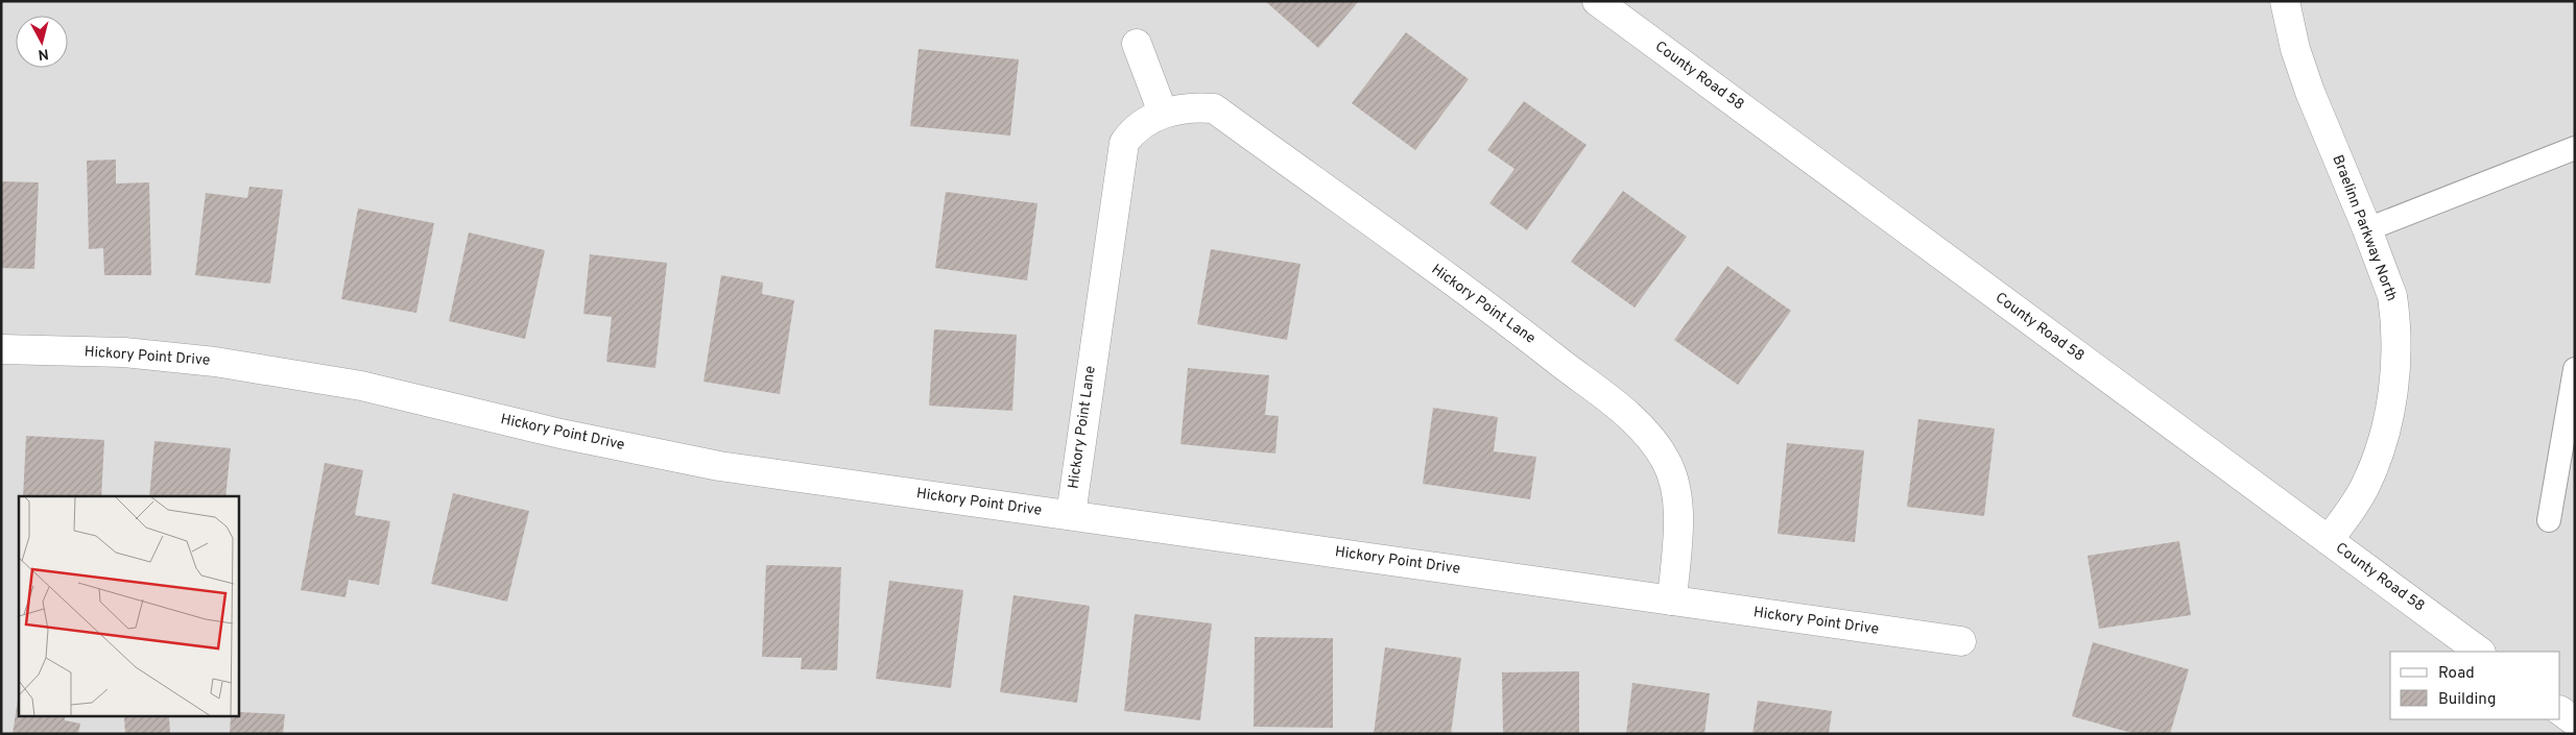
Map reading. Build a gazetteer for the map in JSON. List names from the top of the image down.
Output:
{
  "streets": {
    "street": [
      "County Road 58",
      "Braelinn Parkway North",
      "Hickory Point Lane",
      "Hickory Point Drive"
    ]
  },
  "crossings": [
    ["County Road 58", "Braelinn Parkway North"],
    ["Hickory Point Lane", "Hickory Point Drive"]
  ],
  "legend": ["Road", "Building"],
  "north": "bottom"
}
